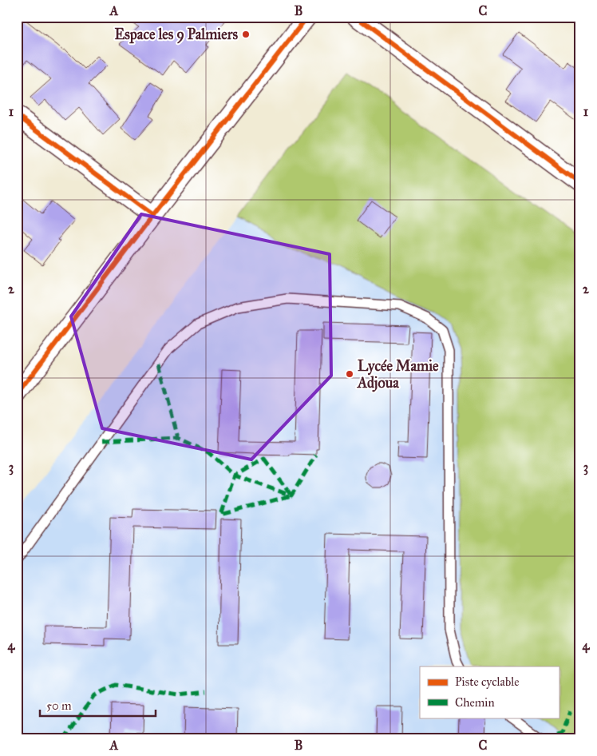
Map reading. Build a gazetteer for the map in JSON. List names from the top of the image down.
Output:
{
  "places": ["Espace les 9 Palmiers", "Lycée Mamie Adjoua"],
  "legend": ["Piste cyclable", "Chemin"],
  "scale_bar": "50 m",
  "grid": {
    "columns": ["A", "B", "C"],
    "rows": [
      "1",
      "2",
      "3",
      "4"
    ]
  }
}
